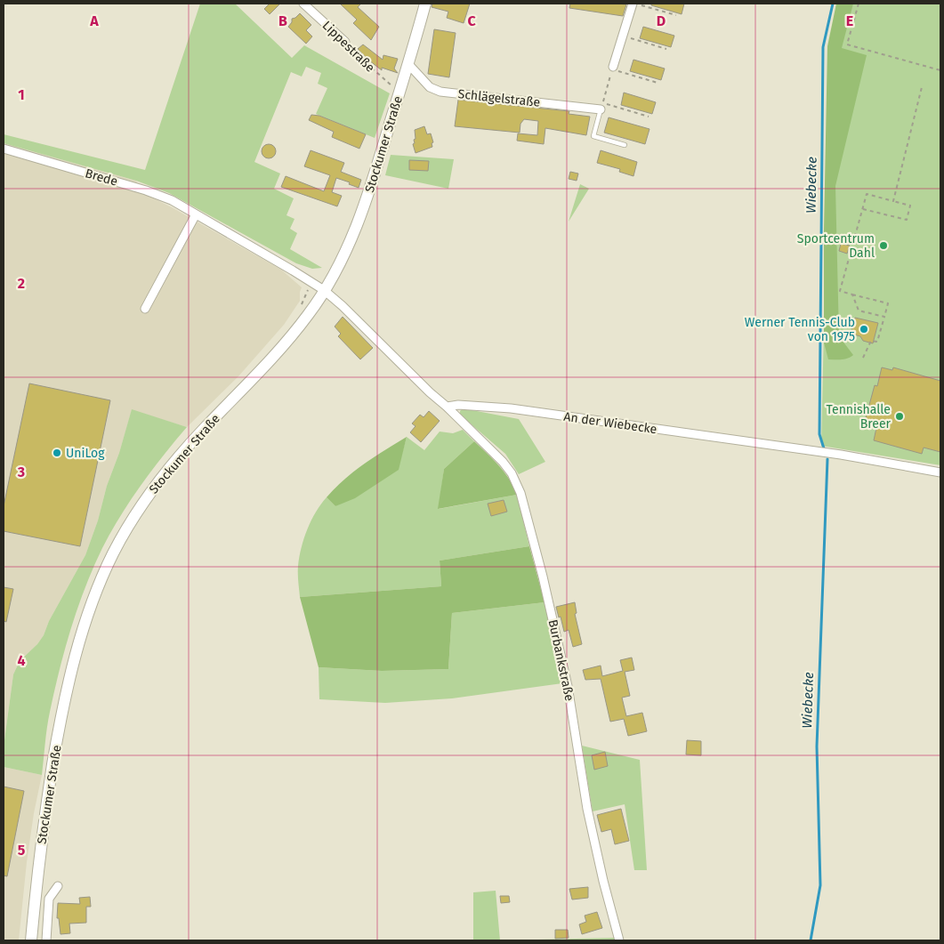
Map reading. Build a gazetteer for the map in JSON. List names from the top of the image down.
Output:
{
  "streets": {
    "main road": ["Stockumer Straße"],
    "street": [
      "Lippestraße",
      "Schlägelstraße",
      "Brede",
      "An der Wiebecke",
      "Burbankstraße"
    ]
  },
  "crossings": [
    ["Schlägelstraße", "Stockumer Straße"],
    ["Stockumer Straße", "Brede"],
    ["An der Wiebecke", "Burbankstraße"]
  ],
  "water": ["Wiebecke"],
  "places": [
    "Sportcentrum Dahl",
    "Werner Tennis-Club von 1975",
    "Tennishalle Breer",
    "UniLog"
  ],
  "grid": {
    "columns": [
      "A",
      "B",
      "C",
      "D",
      "E"
    ],
    "rows": [
      "1",
      "2",
      "3",
      "4",
      "5"
    ]
  }
}
